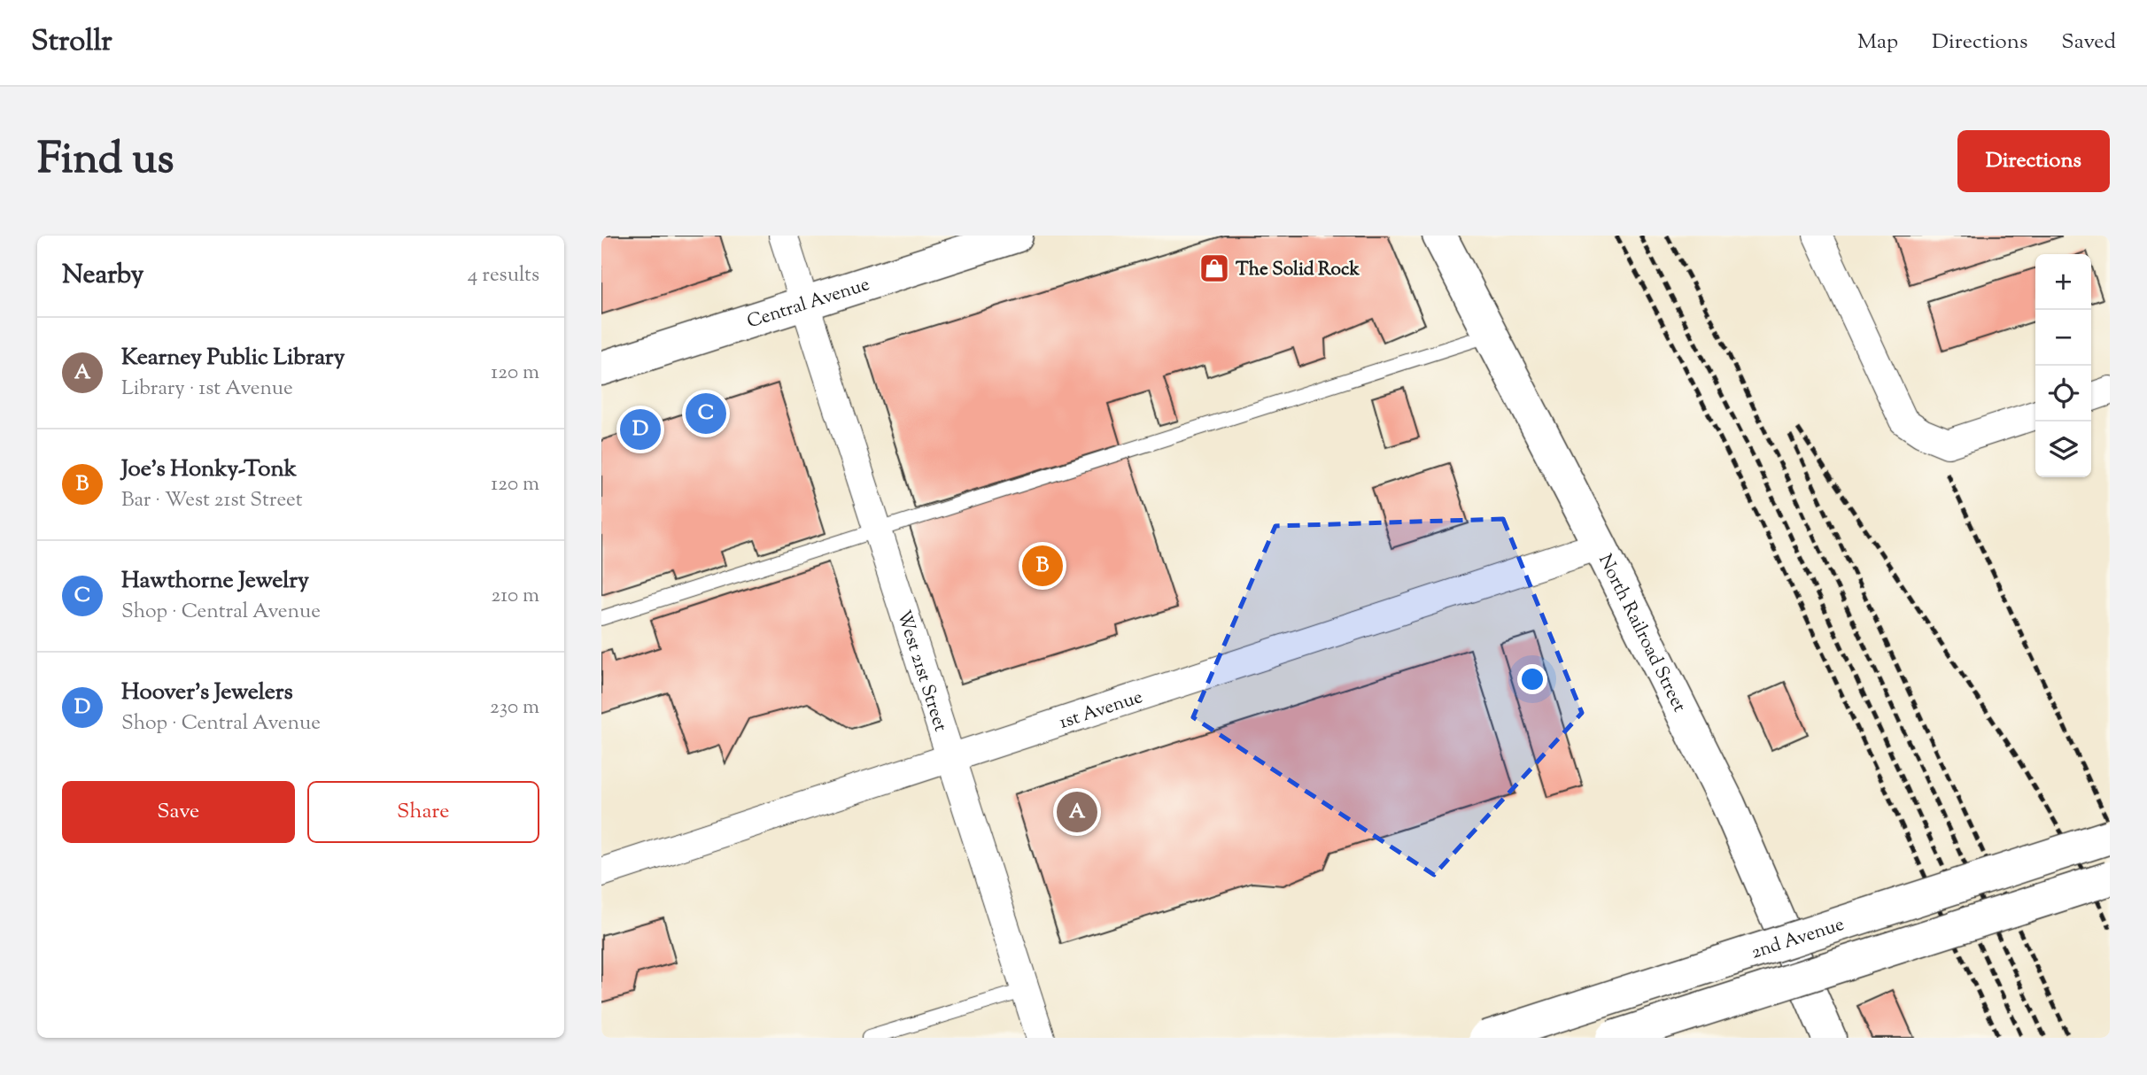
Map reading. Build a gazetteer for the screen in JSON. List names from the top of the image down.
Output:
{
  "streets": {
    "main road": ["Central Avenue", "North Railroad Street", "2nd Avenue"],
    "street": ["West 21st Street", "1st Avenue"]
  },
  "crossings": [
    ["Central Avenue", "West 21st Street"],
    ["North Railroad Street", "1st Avenue"],
    ["West 21st Street", "1st Avenue"]
  ],
  "places": {
    "shop": ["The Solid Rock"]
  },
  "page": {
    "header": "Strollr",
    "nav": ["Map", "Directions", "Saved"],
    "title": "Find us",
    "buttons": [
      "Directions",
      ["Save", "Share"]
    ],
    "heading": ["Nearby", "4 results"],
    "map_buttons": ["+", "−"],
    "list": [
      {
        "mark": "A",
        "name": "Kearney Public Library",
        "note": "Library · 1st Avenue",
        "value": "120 m"
      },
      {
        "mark": "B",
        "name": "Joe's Honky-Tonk",
        "note": "Bar · West 21st Street",
        "value": "120 m"
      },
      {
        "mark": "C",
        "name": "Hawthorne Jewelry",
        "note": "Shop · Central Avenue",
        "value": "210 m"
      },
      {
        "mark": "D",
        "name": "Hoover's Jewelers",
        "note": "Shop · Central Avenue",
        "value": "230 m"
      }
    ],
    "pins": [
      "C",
      "D",
      "B",
      "A"
    ]
  }
}
